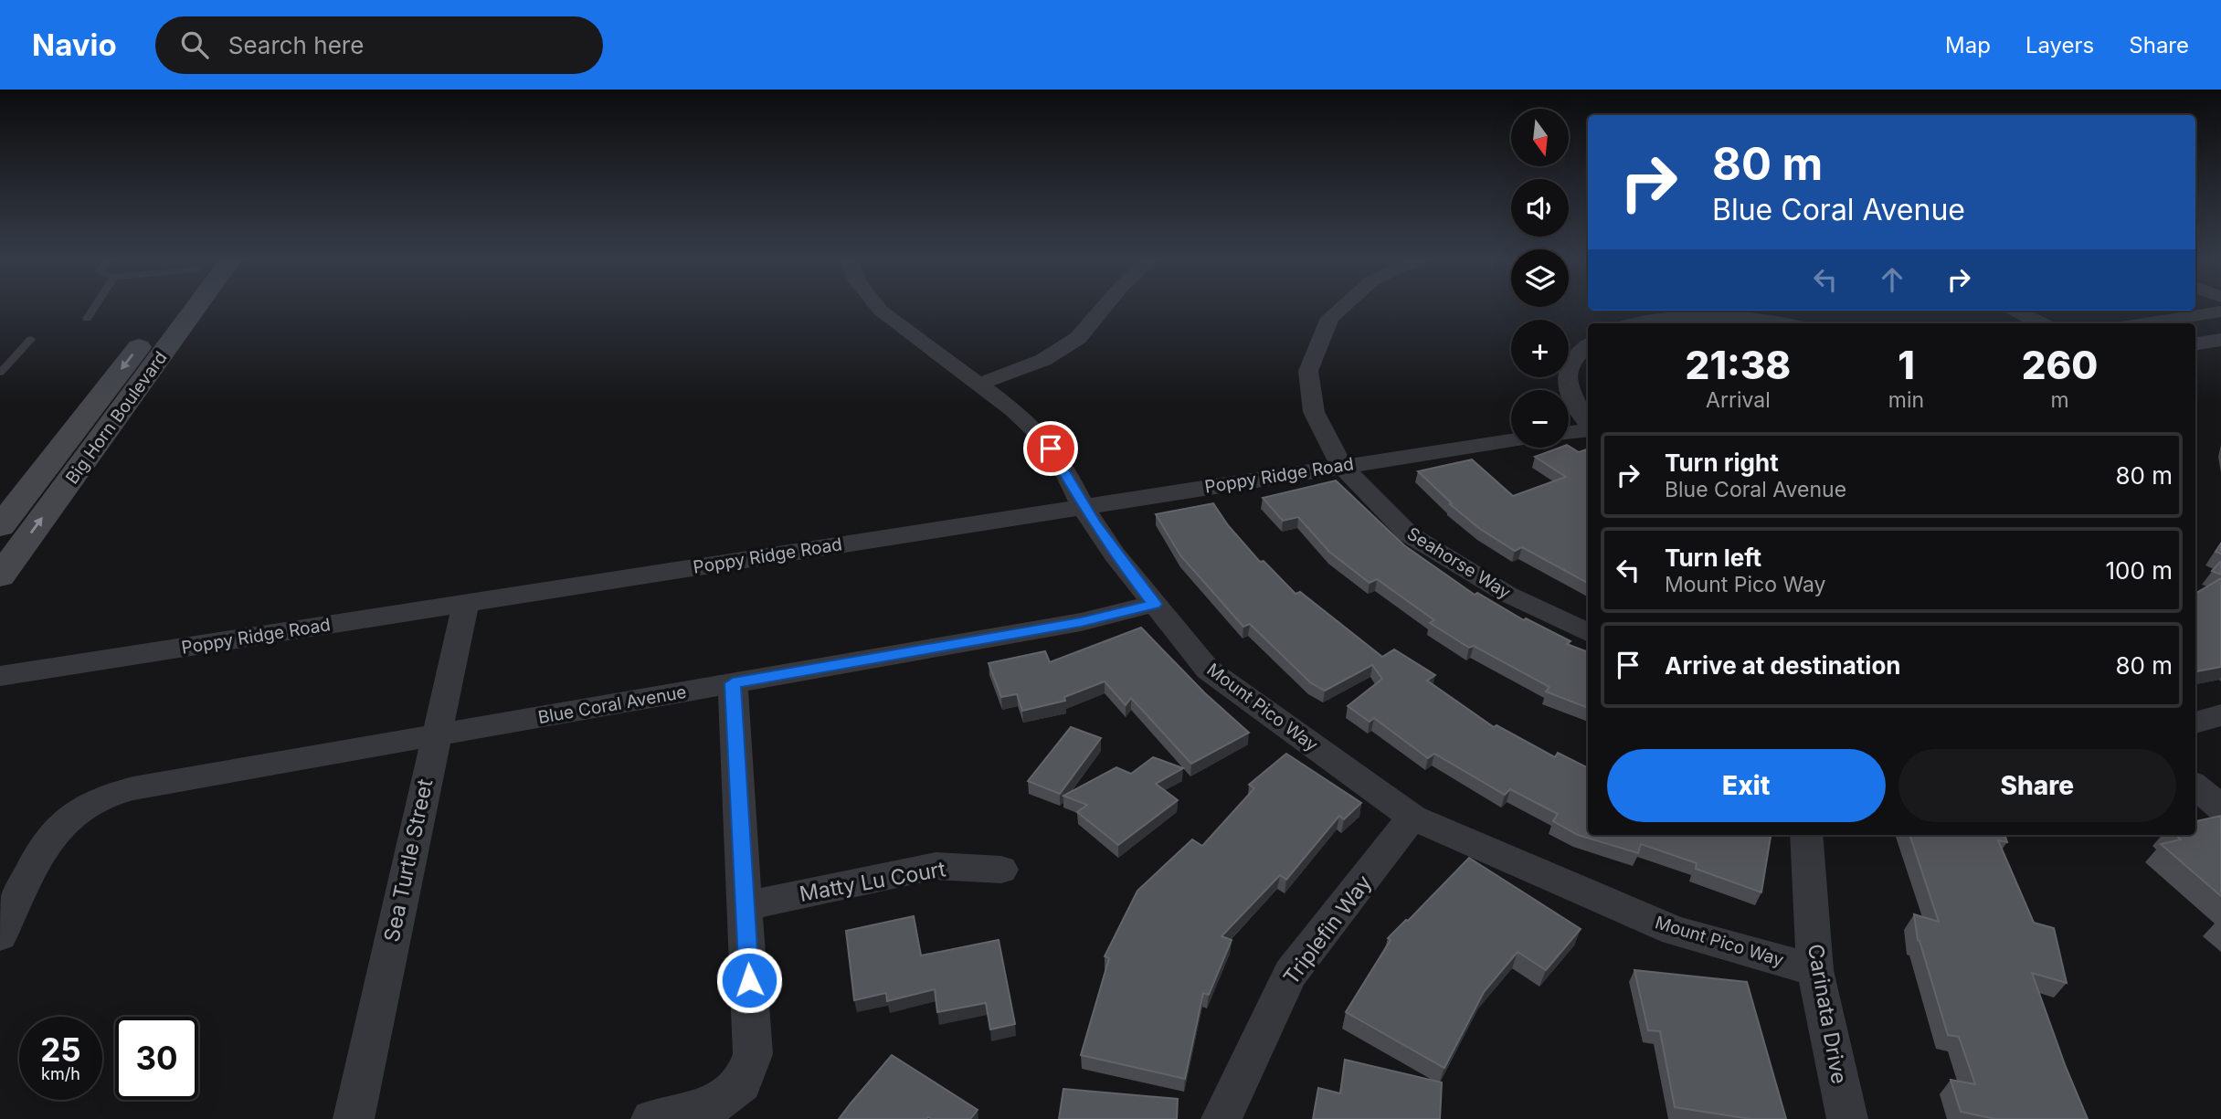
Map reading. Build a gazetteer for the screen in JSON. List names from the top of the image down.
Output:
{
  "streets": {
    "main road": ["Big Horn Boulevard"],
    "street": [
      "Poppy Ridge Road",
      "Seahorse Way",
      "Blue Coral Avenue",
      "Mount Pico Way",
      "Sea Turtle Street",
      "Matty Lu Court",
      "Triplefin Way",
      "Carinata Drive"
    ]
  },
  "crossings": [
    ["Poppy Ridge Road", "Seahorse Way"],
    ["Poppy Ridge Road", "Mount Pico Way"],
    ["Poppy Ridge Road", "Sea Turtle Street"],
    ["Blue Coral Avenue", "Mount Pico Way"],
    ["Blue Coral Avenue", "Sea Turtle Street"],
    ["Mount Pico Way", "Triplefin Way"],
    ["Mount Pico Way", "Carinata Drive"]
  ],
  "north": "bottom",
  "page": {
    "header": "Navio",
    "search": "Search here",
    "nav": ["Map", "Layers", "Share"],
    "map_buttons": ["+", "−"],
    "turn": ["80 m", "Blue Coral Avenue"],
    "eta": [
      "21:38",
      "Arrival",
      "1",
      "min",
      "260",
      "m"
    ],
    "list": [
      {
        "name": "Turn right",
        "note": "Blue Coral Avenue",
        "value": "80 m"
      },
      {
        "name": "Turn left",
        "note": "Mount Pico Way",
        "value": "100 m"
      },
      {
        "name": "Arrive at destination",
        "value": "80 m"
      }
    ],
    "buttons": ["Exit", "Share"],
    "speed": "25 km/h",
    "limit": "30"
  }
}
